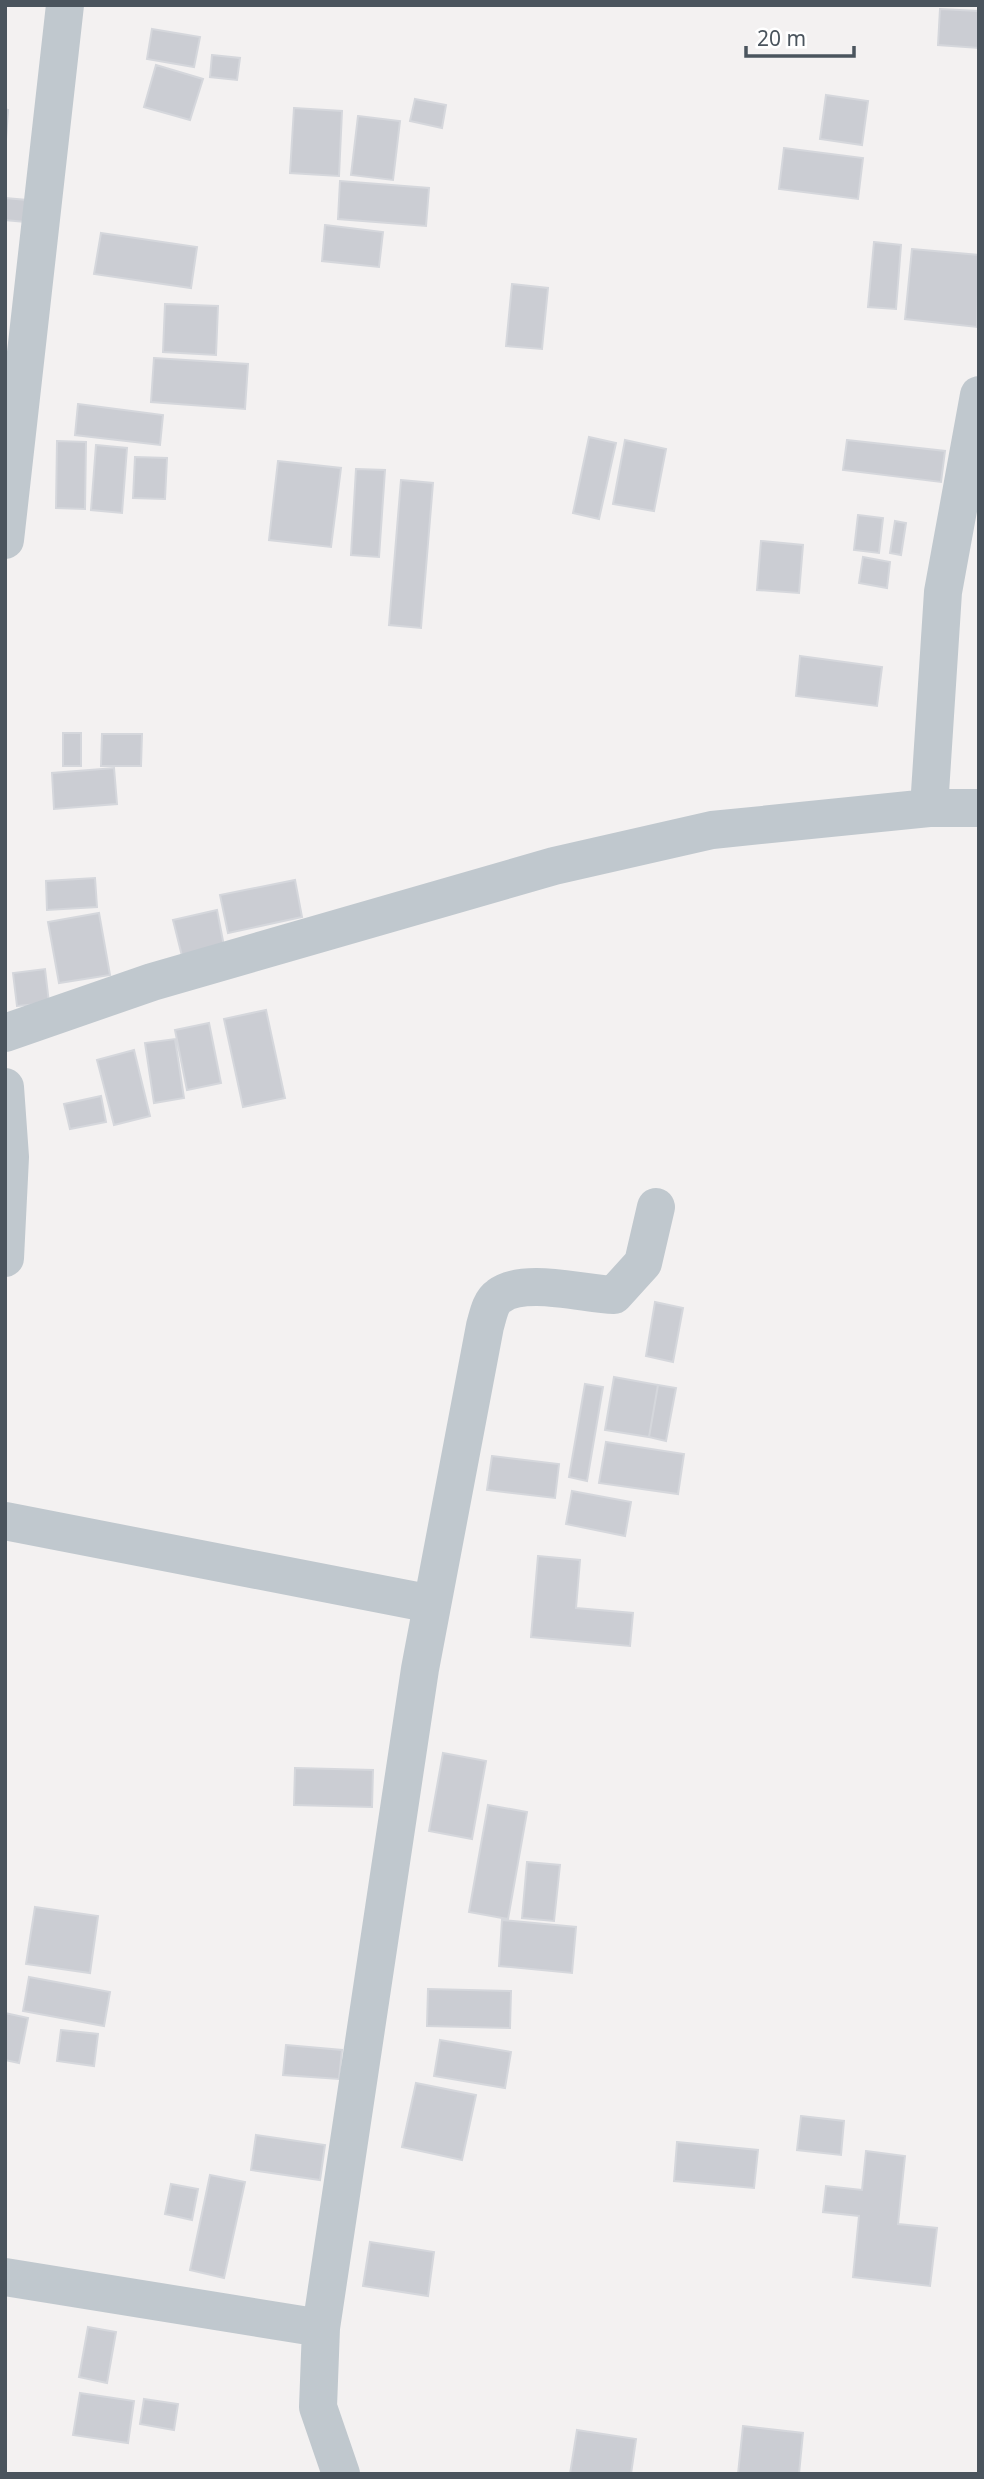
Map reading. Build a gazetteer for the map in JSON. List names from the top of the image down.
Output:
{
  "scale_bar": "20 m"
}
